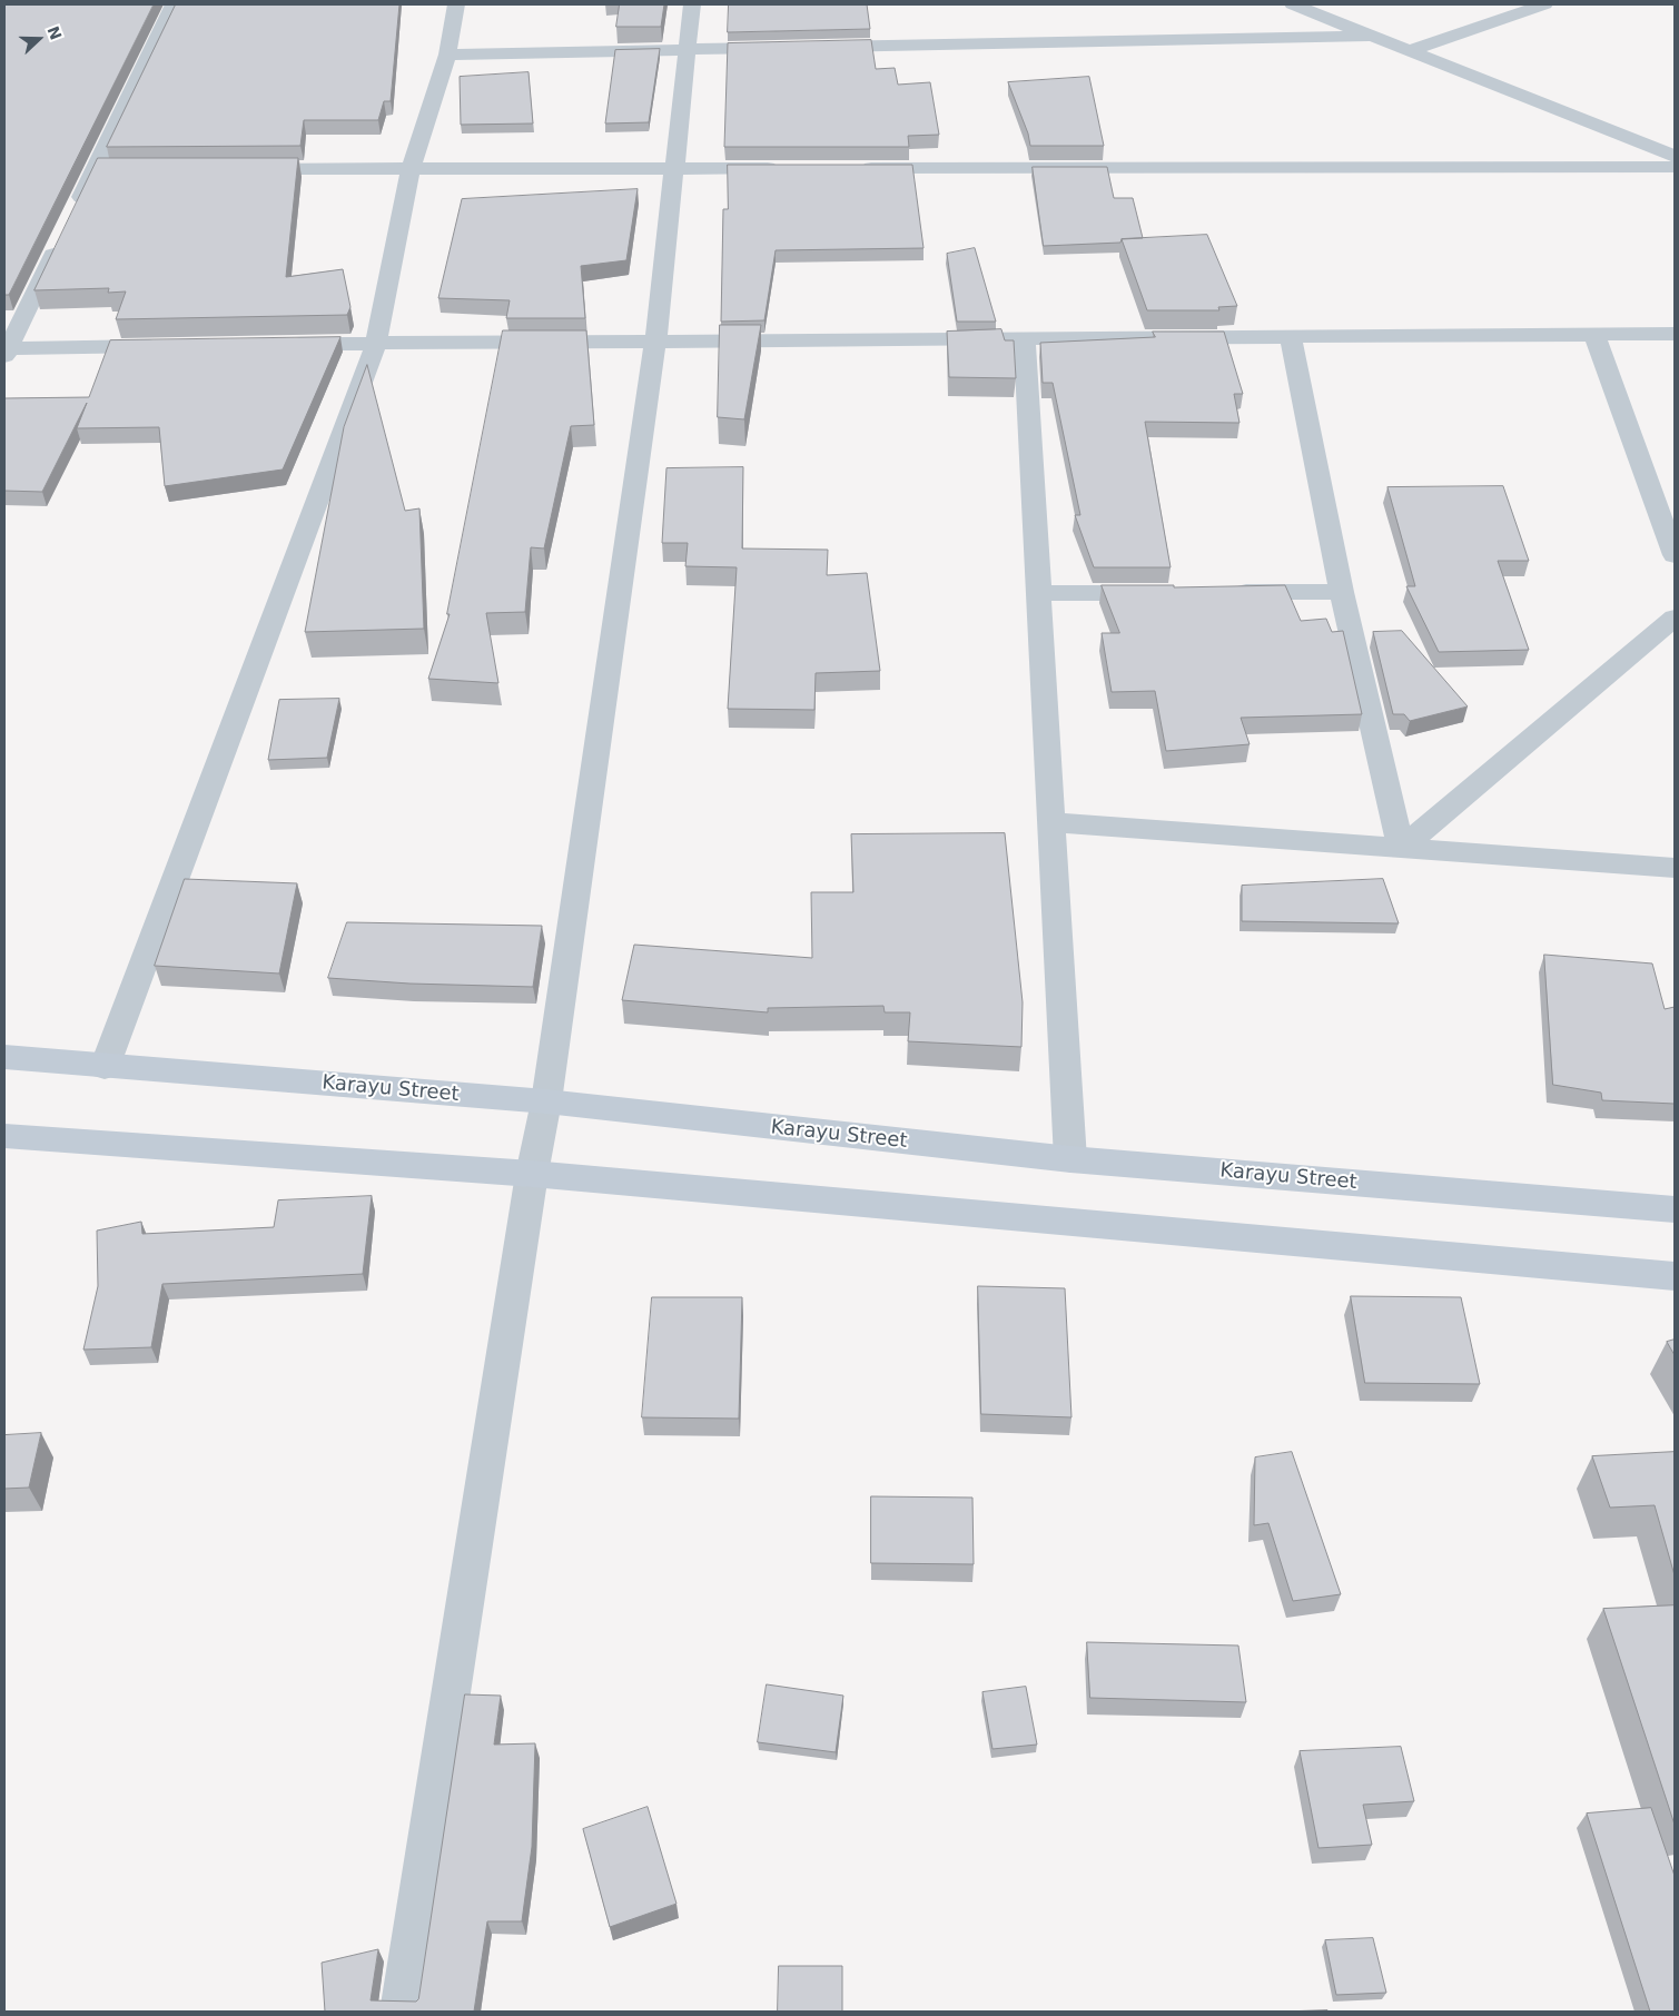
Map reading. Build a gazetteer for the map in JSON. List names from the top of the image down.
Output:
{
  "streets": {
    "main road": ["Karayu Street"]
  },
  "north": "right"
}
